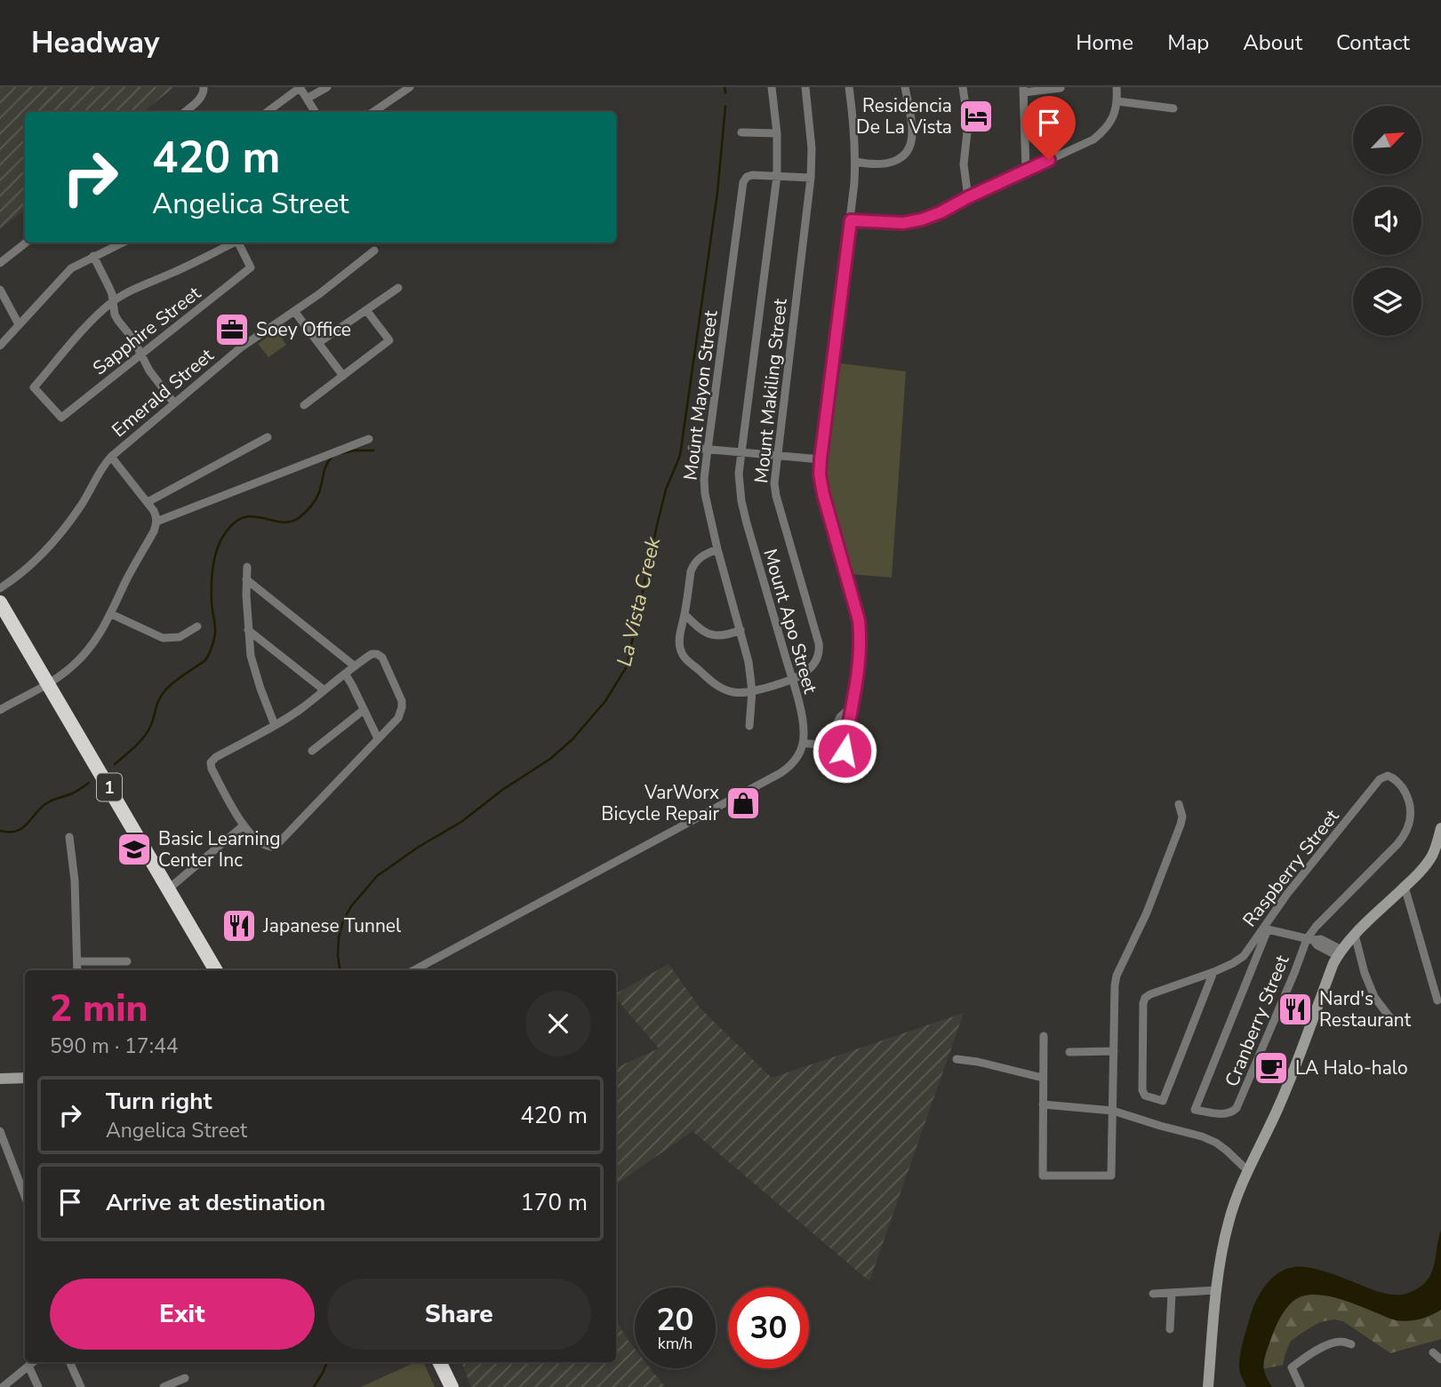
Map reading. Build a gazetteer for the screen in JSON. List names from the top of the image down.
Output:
{
  "streets": {
    "highway": ["1"],
    "street": [
      "Sapphire Street",
      "Mount Makiling Street",
      "Emerald Street",
      "Mount Mayon Street",
      "Mount Apo Street",
      "Raspberry Street",
      "Cranberry Street"
    ]
  },
  "crossings": [
    ["Mount Makiling Street", "Mount Apo Street"],
    ["Mount Mayon Street", "Mount Apo Street"],
    ["Raspberry Street", "Cranberry Street"]
  ],
  "water": ["La Vista Creek"],
  "places": {
    "hotel": ["Residencia De La Vista"],
    "office": ["Soey Office"],
    "shop": ["VarWorx Bicycle Repair"],
    "school or university": ["Basic Learning Center Inc"],
    "restaurant": ["Japanese Tunnel", "Nard's Restaurant"],
    "cafe": ["LA Halo-halo"]
  },
  "north": "top right",
  "page": {
    "header": "Headway",
    "nav": [
      "Home",
      "Map",
      "About",
      "Contact"
    ],
    "turn": ["420 m", "Angelica Street"],
    "heading": ["2 min", "590 m · 17:44"],
    "list": [
      {
        "name": "Turn right",
        "note": "Angelica Street",
        "value": "420 m"
      },
      {
        "name": "Arrive at destination",
        "value": "170 m"
      }
    ],
    "buttons": ["Exit", "Share"],
    "speed": "20 km/h",
    "limit": "30"
  }
}
